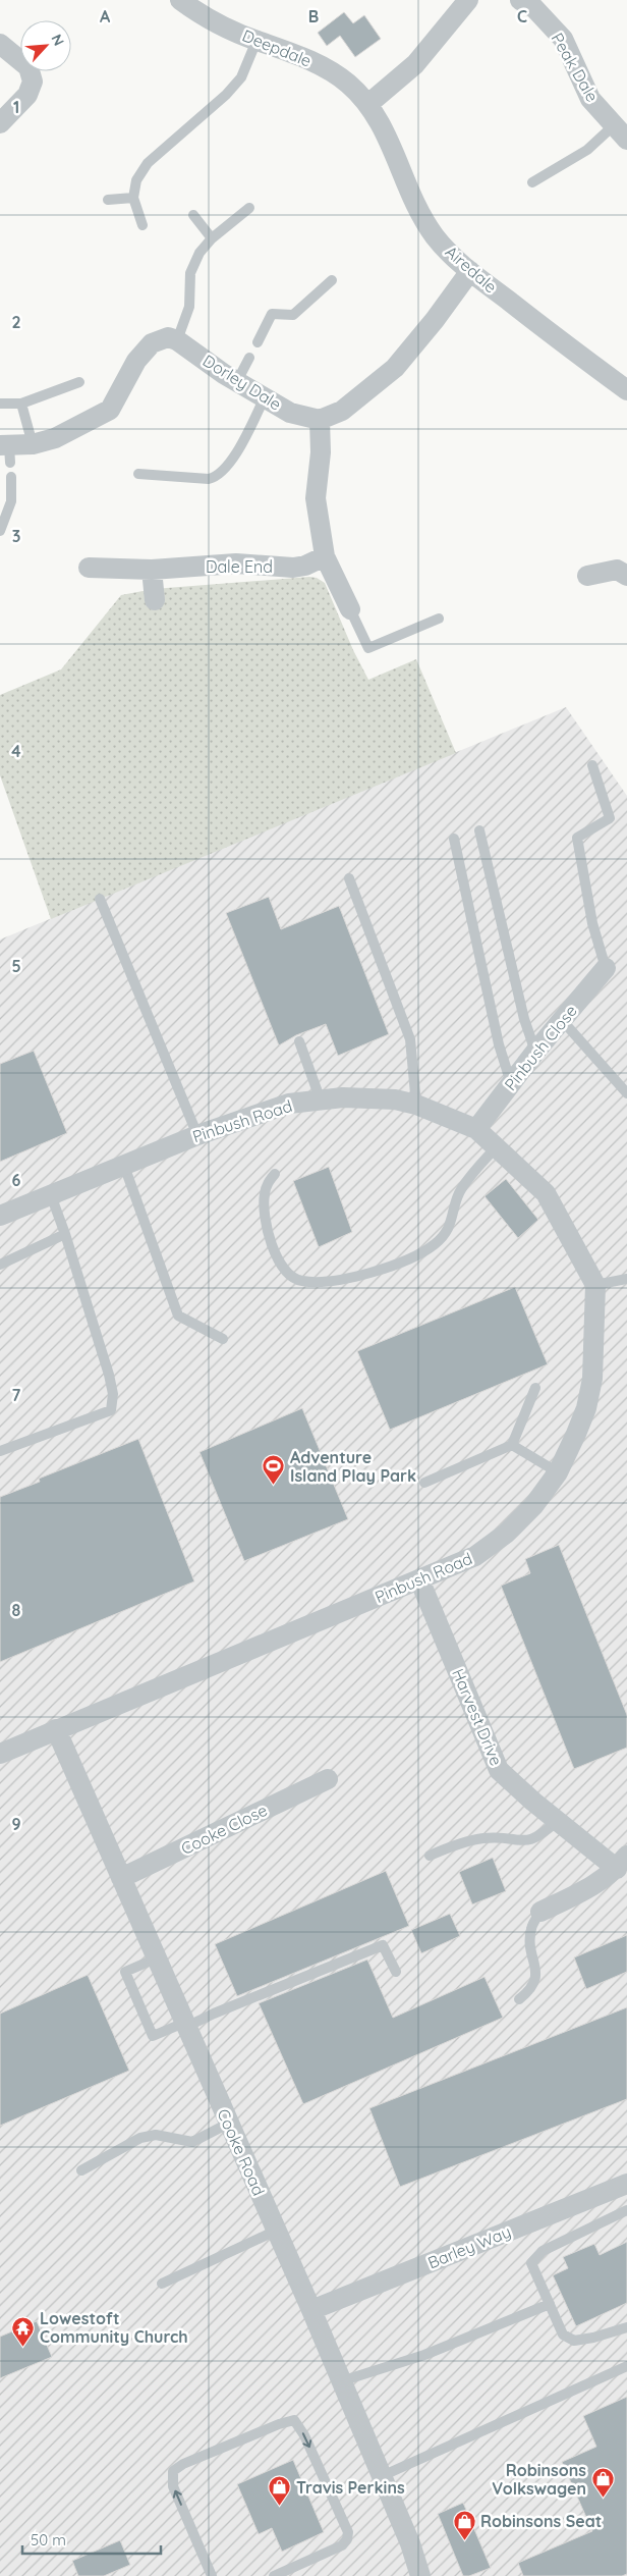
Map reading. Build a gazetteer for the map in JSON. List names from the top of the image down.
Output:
{
  "streets": {
    "street": [
      "Deepdale",
      "Peak Dale",
      "Airedale",
      "Dorley Dale",
      "Dale End",
      "Pinbush Close",
      "Pinbush Road",
      "Harvest Drive",
      "Cooke Close",
      "Cooke Road",
      "Barley Way"
    ]
  },
  "crossings": [
    ["Deepdale", "Airedale"],
    ["Pinbush Close", "Pinbush Road"],
    ["Pinbush Road", "Harvest Drive"],
    ["Pinbush Road", "Cooke Road"],
    ["Cooke Close", "Cooke Road"],
    ["Cooke Road", "Barley Way"]
  ],
  "places": {
    "sports": ["Adventure Island Play Park"],
    "temple": ["Lowestoft Community Church"],
    "shop": ["Robinsons Volkswagen", "Travis Perkins", "Robinsons Seat"]
  },
  "scale_bar": "50 m",
  "north": "top right",
  "grid": {
    "columns": ["A", "B", "C"],
    "rows": [
      "1",
      "2",
      "3",
      "4",
      "5",
      "6",
      "7",
      "8",
      "9"
    ]
  }
}
